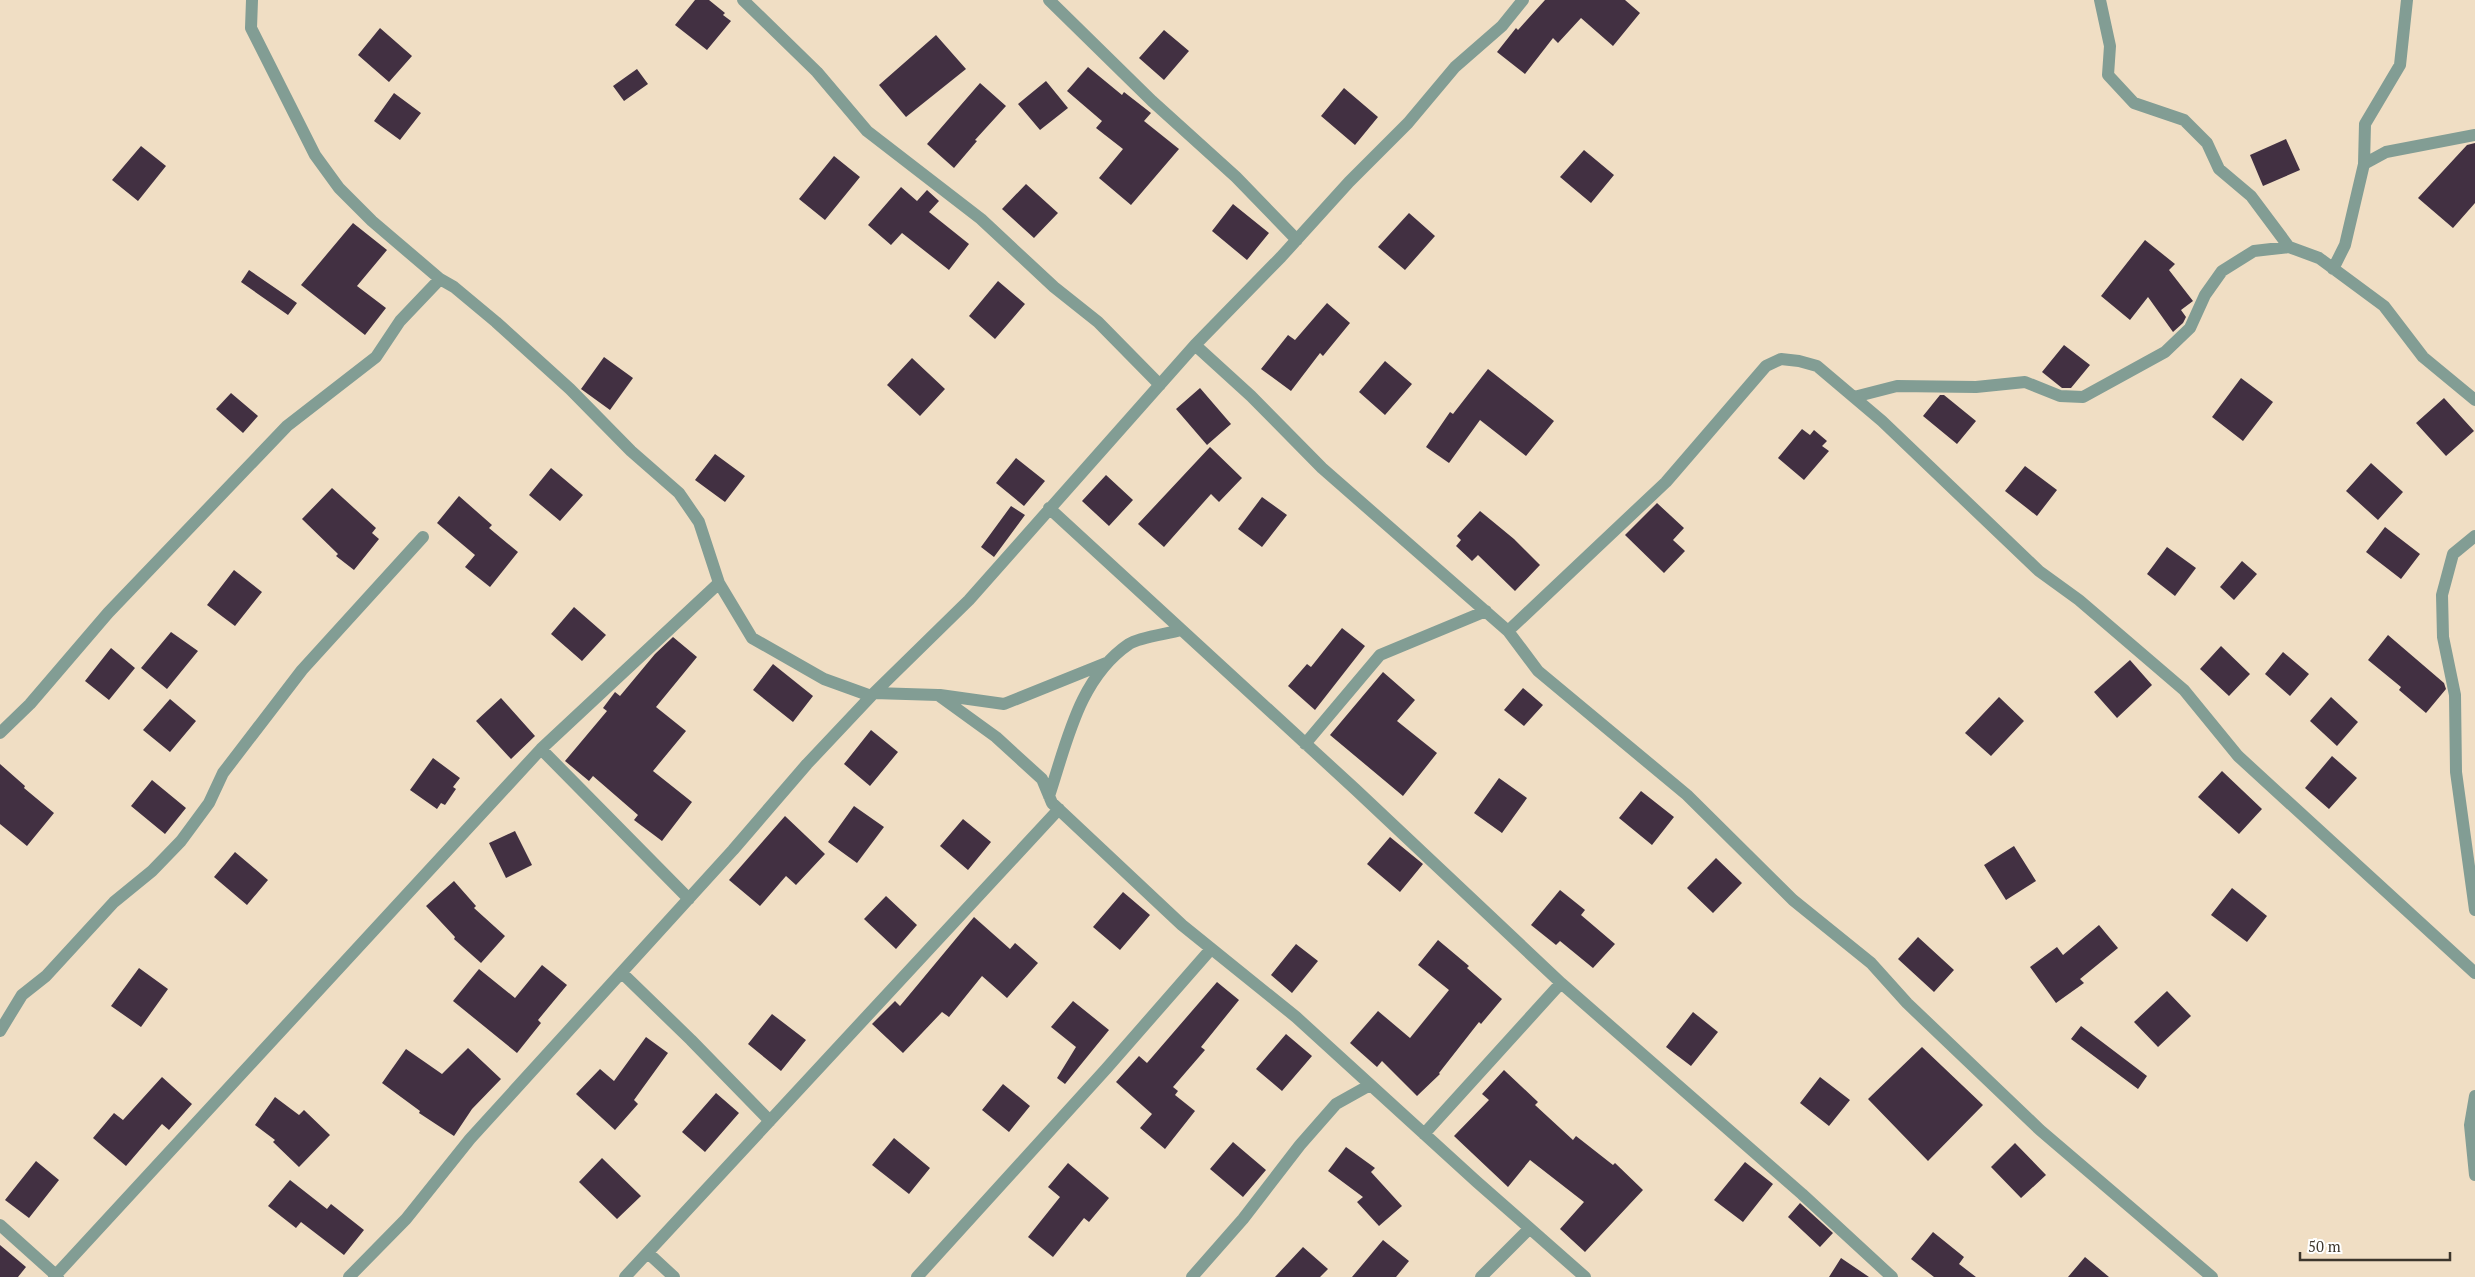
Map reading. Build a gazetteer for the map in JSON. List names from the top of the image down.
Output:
{
  "scale_bar": "50 m"
}
